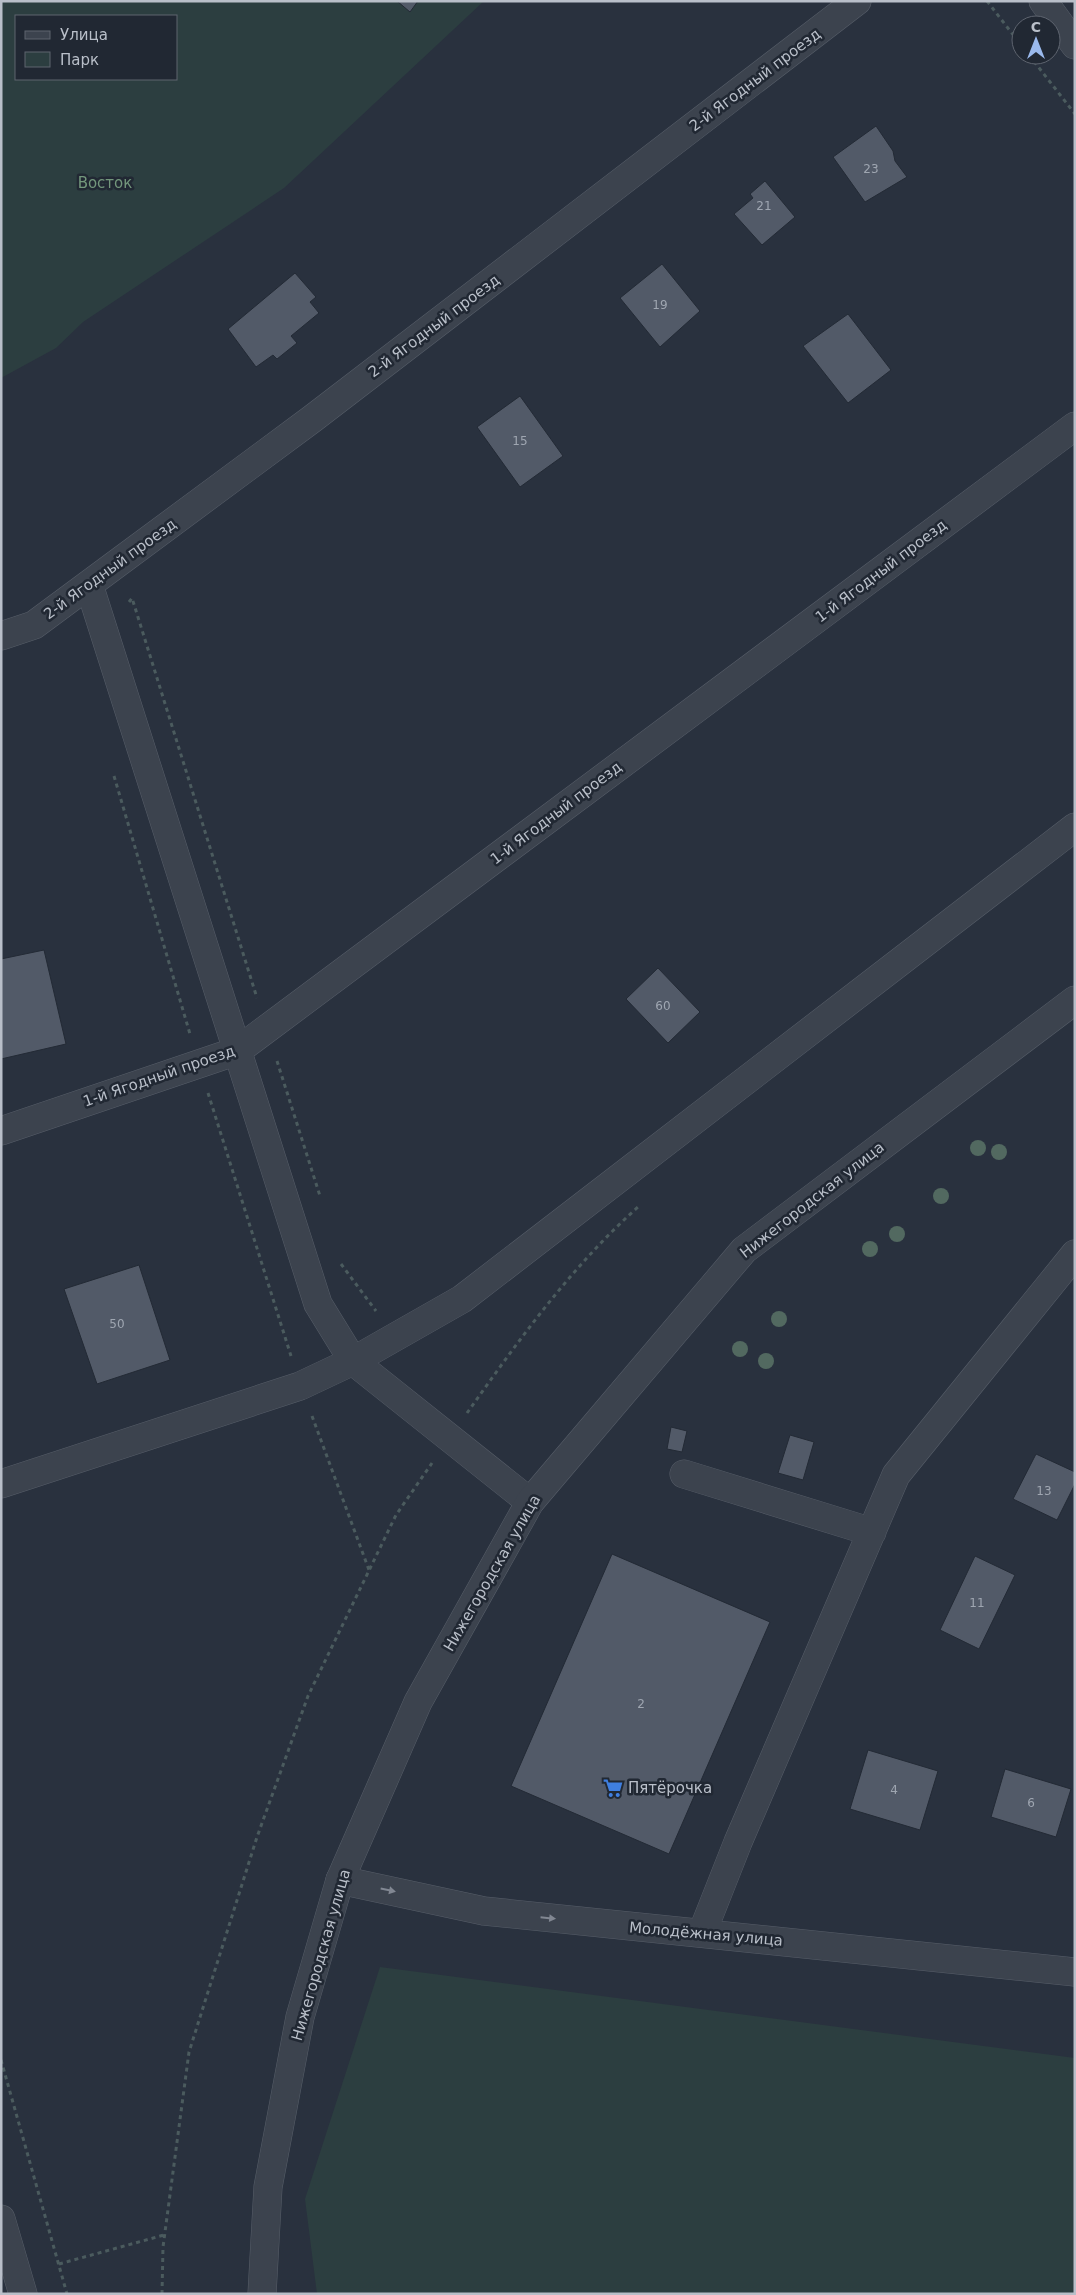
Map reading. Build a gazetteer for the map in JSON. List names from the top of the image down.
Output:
{
  "streets": {
    "street": [
      "2-й Ягодный проезд",
      "1-й Ягодный проезд",
      "Нижегородская улица",
      "Молодёжная улица"
    ]
  },
  "crossings": [
    ["Нижегородская улица", "Молодёжная улица"]
  ],
  "one_way": ["Молодёжная улица"],
  "parks": ["Восток"],
  "places": {
    "supermarket": ["Пятёрочка"]
  },
  "house_numbers": [
    "23",
    "21",
    "19",
    "15",
    "60",
    "50",
    "13",
    "11",
    "2",
    "4",
    "6"
  ],
  "legend": ["Улица", "Парк"],
  "north": "top"
}
